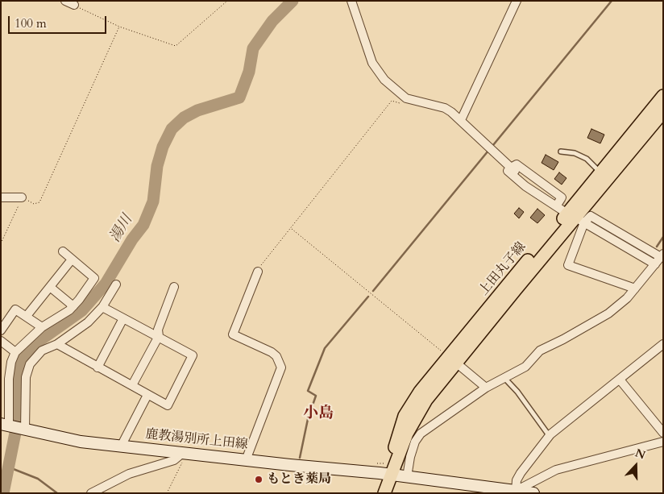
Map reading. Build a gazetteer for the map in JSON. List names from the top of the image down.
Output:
{
  "streets": {
    "main road": ["上田丸子線", "鹿教湯別所上田線"]
  },
  "crossings": [
    ["上田丸子線", "鹿教湯別所上田線"]
  ],
  "districts": ["小島"],
  "water": ["湯川"],
  "places": ["もとき薬局"],
  "scale_bar": "100 m",
  "north": "top"
}
